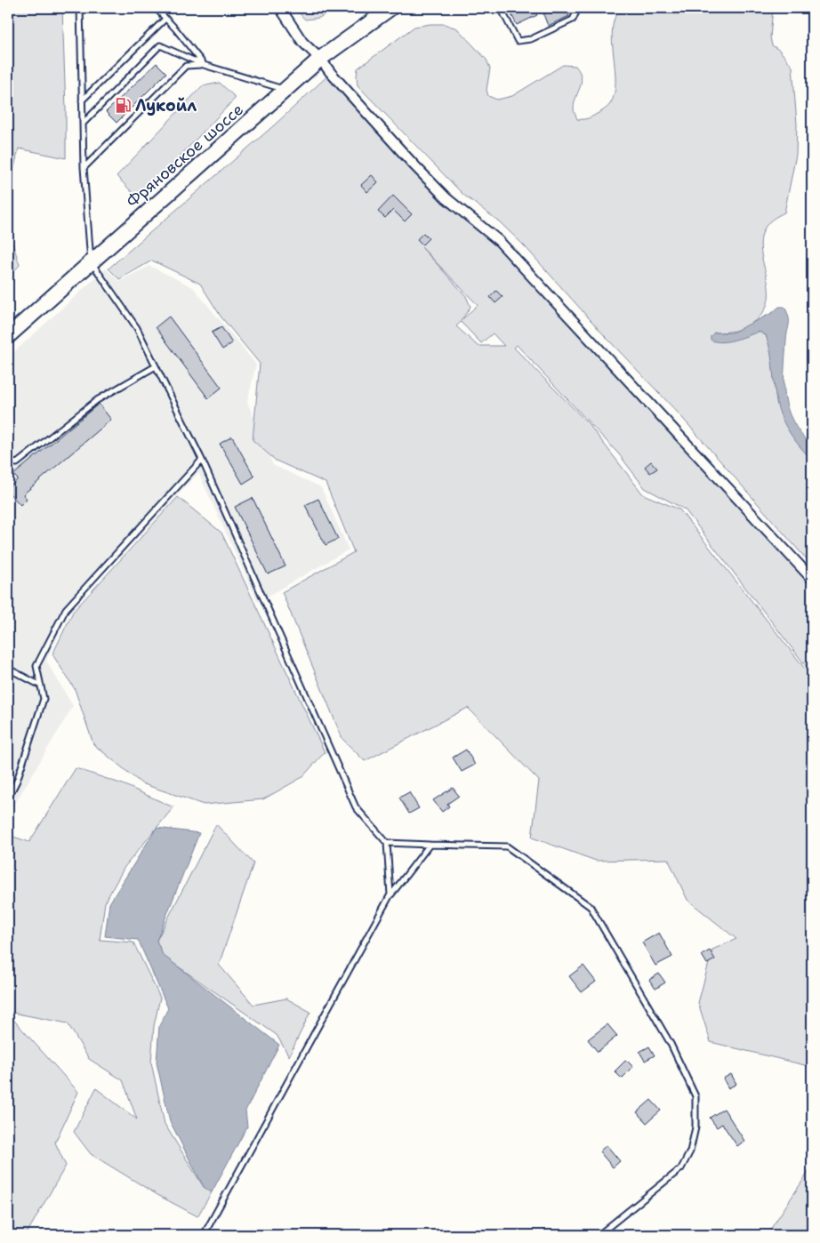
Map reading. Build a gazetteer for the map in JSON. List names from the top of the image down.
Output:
{
  "streets": {
    "main road": ["Фряновское шоссе"]
  },
  "places": {
    "fuel station": ["Лукойл"]
  }
}
